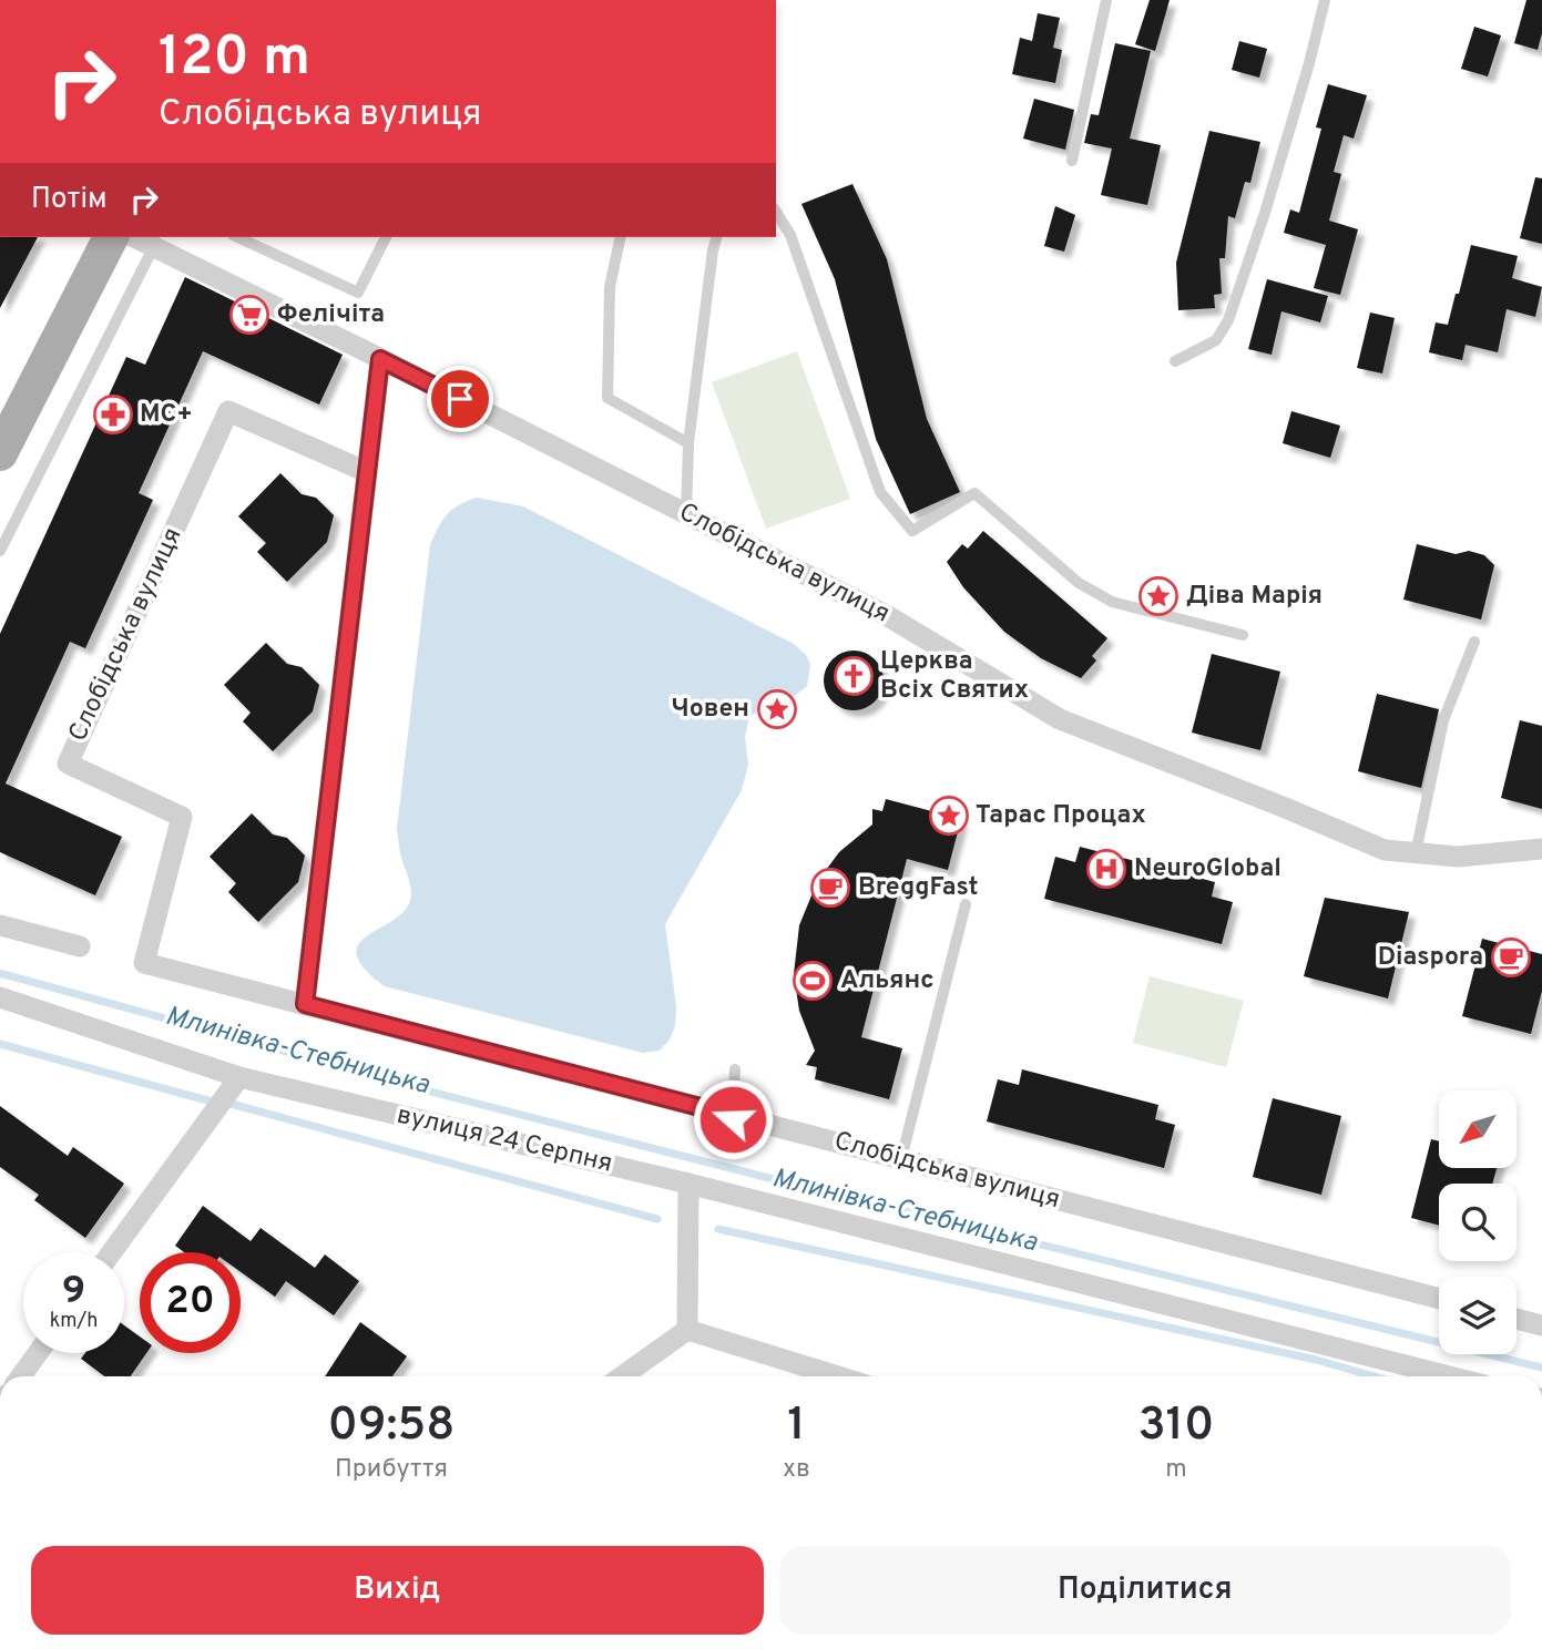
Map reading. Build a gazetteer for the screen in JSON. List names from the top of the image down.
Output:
{
  "streets": {
    "street": ["Слобідська вулиця", "вулиця 24 Серпня"]
  },
  "water": ["Млинівка-Стебницька"],
  "places": {
    "supermarket": ["Фелічіта"],
    "pharmacy": ["МС+"],
    "place": ["Діва Марія", "Човен", "Тарас Процах"],
    "church": ["Церква Всіх Святих"],
    "hospital": ["NeuroGlobal"],
    "cafe": ["BreggFast", "Diaspora"],
    "sports": ["Альянс"]
  },
  "north": "bottom left",
  "page": {
    "turn": ["120 m", "Слобідська вулиця"],
    "then": "Потім",
    "speed": "9 km/h",
    "limit": "20",
    "eta": [
      "09:58",
      "Прибуття",
      "1",
      "хв",
      "310",
      "m"
    ],
    "buttons": ["Вихід", "Поділитися"]
  }
}
